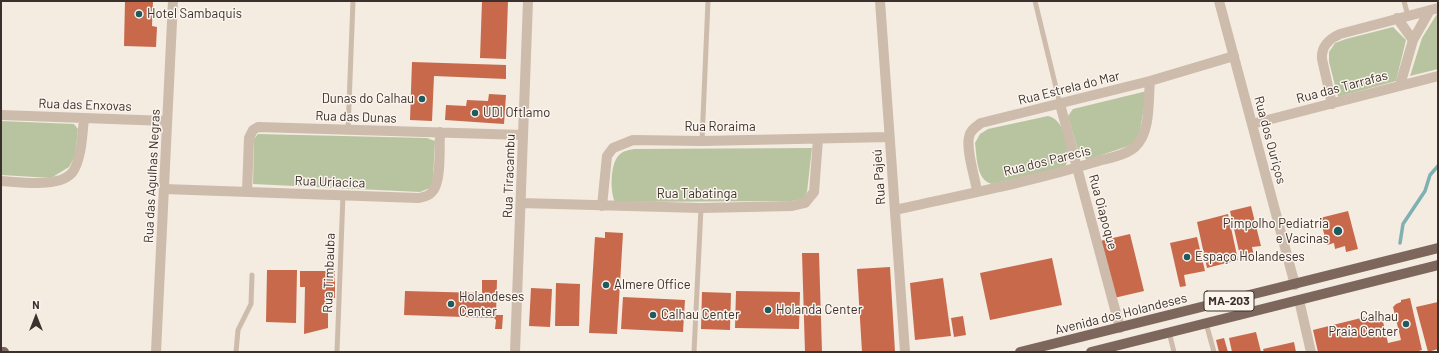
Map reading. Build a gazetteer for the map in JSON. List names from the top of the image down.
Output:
{
  "streets": {
    "main road": ["MA-203", "Avenida dos Holandeses"],
    "street": [
      "Rua das Tarrafas",
      "Rua Estrela do Mar",
      "Rua das Enxovas",
      "Rua das Dunas",
      "Rua Roraima",
      "Rua dos Ouriços",
      "Rua dos Parecis",
      "Rua das Agulhas Negras",
      "Rua Tiracambu",
      "Rua Pajeú",
      "Rua Uriacica",
      "Rua Tabatinga",
      "Rua Oiapoque"
    ],
    "lane": ["Rua Timbauba"]
  },
  "crossings": [
    ["Rua das Tarrafas", "Rua dos Ouriços"],
    ["Rua Estrela do Mar", "Rua dos Ouriços"],
    ["Rua Estrela do Mar", "Rua dos Parecis"],
    ["Rua Estrela do Mar", "Rua Oiapoque"],
    ["Rua das Enxovas", "Rua das Agulhas Negras"],
    ["Rua das Dunas", "Rua Tiracambu"],
    ["Rua das Dunas", "Rua Uriacica"],
    ["Rua Roraima", "Rua Pajeú"],
    ["Rua Roraima", "Rua Tabatinga"],
    ["Rua dos Ouriços", "Avenida dos Holandeses"],
    ["Rua dos Parecis", "Rua Pajeú"],
    ["Rua dos Parecis", "Rua Oiapoque"],
    ["Rua das Agulhas Negras", "Rua Uriacica"],
    ["Rua Tiracambu", "Rua Tabatinga"],
    ["Rua Uriacica", "Rua Timbauba"],
    ["Rua Oiapoque", "Avenida dos Holandeses"]
  ],
  "places": [
    "Hotel Sambaquis",
    "Dunas do Calhau",
    "UDI Oftlamo",
    "Pimpolho Pediatria e Vacinas",
    "Espaço Holandeses",
    "Almere Office",
    "Holandeses Center",
    "Holanda Center",
    "Calhau Center",
    "Calhau Praia Center"
  ],
  "north": "top"
}
